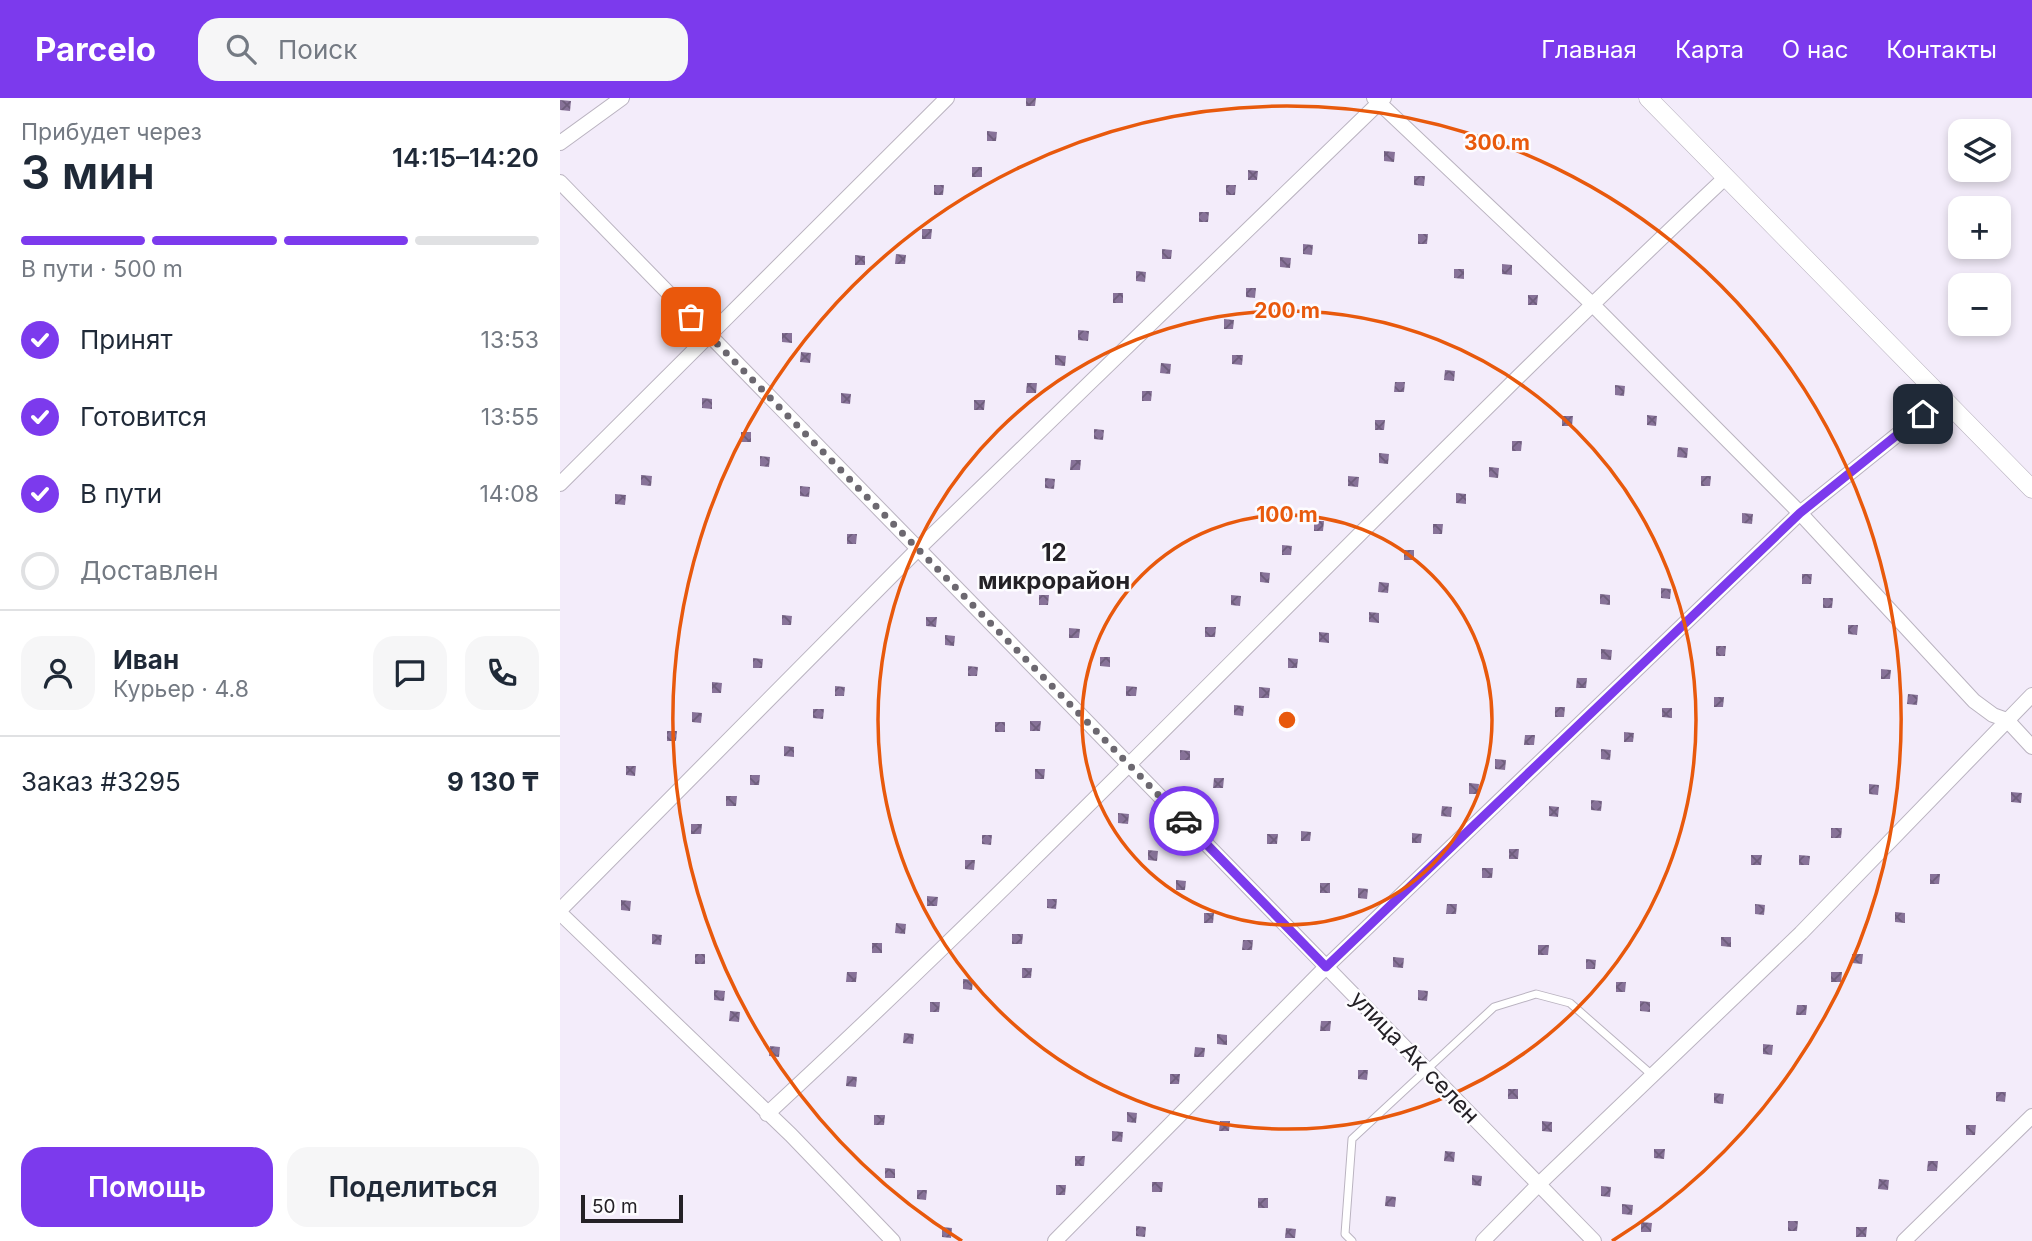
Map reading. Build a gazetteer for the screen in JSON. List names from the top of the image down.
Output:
{
  "streets": {
    "street": ["улица Ак селен"]
  },
  "districts": ["12 микрорайон"],
  "scale_bar": "50 m",
  "page": {
    "header": "Parcelo",
    "search": "Поиск",
    "nav": [
      "Главная",
      "Карта",
      "О нас",
      "Контакты"
    ],
    "heading": ["3 мин", "Прибудет через", "14:15–14:20"],
    "panel": [
      "Иван",
      "Курьер · 4.8",
      "Заказ #3295",
      "9 130 ₸"
    ],
    "map_buttons": ["+", "−"],
    "bar": "В пути · 500 m",
    "list": [
      ["Принят", "13:53"],
      ["Готовится", "13:55"],
      ["В пути", "14:08"],
      "Доставлен"
    ],
    "buttons": ["Помощь", "Поделиться"],
    "scale": "50 m"
  },
  "rings": ["300 m", "200 m", "100 m"]
}
